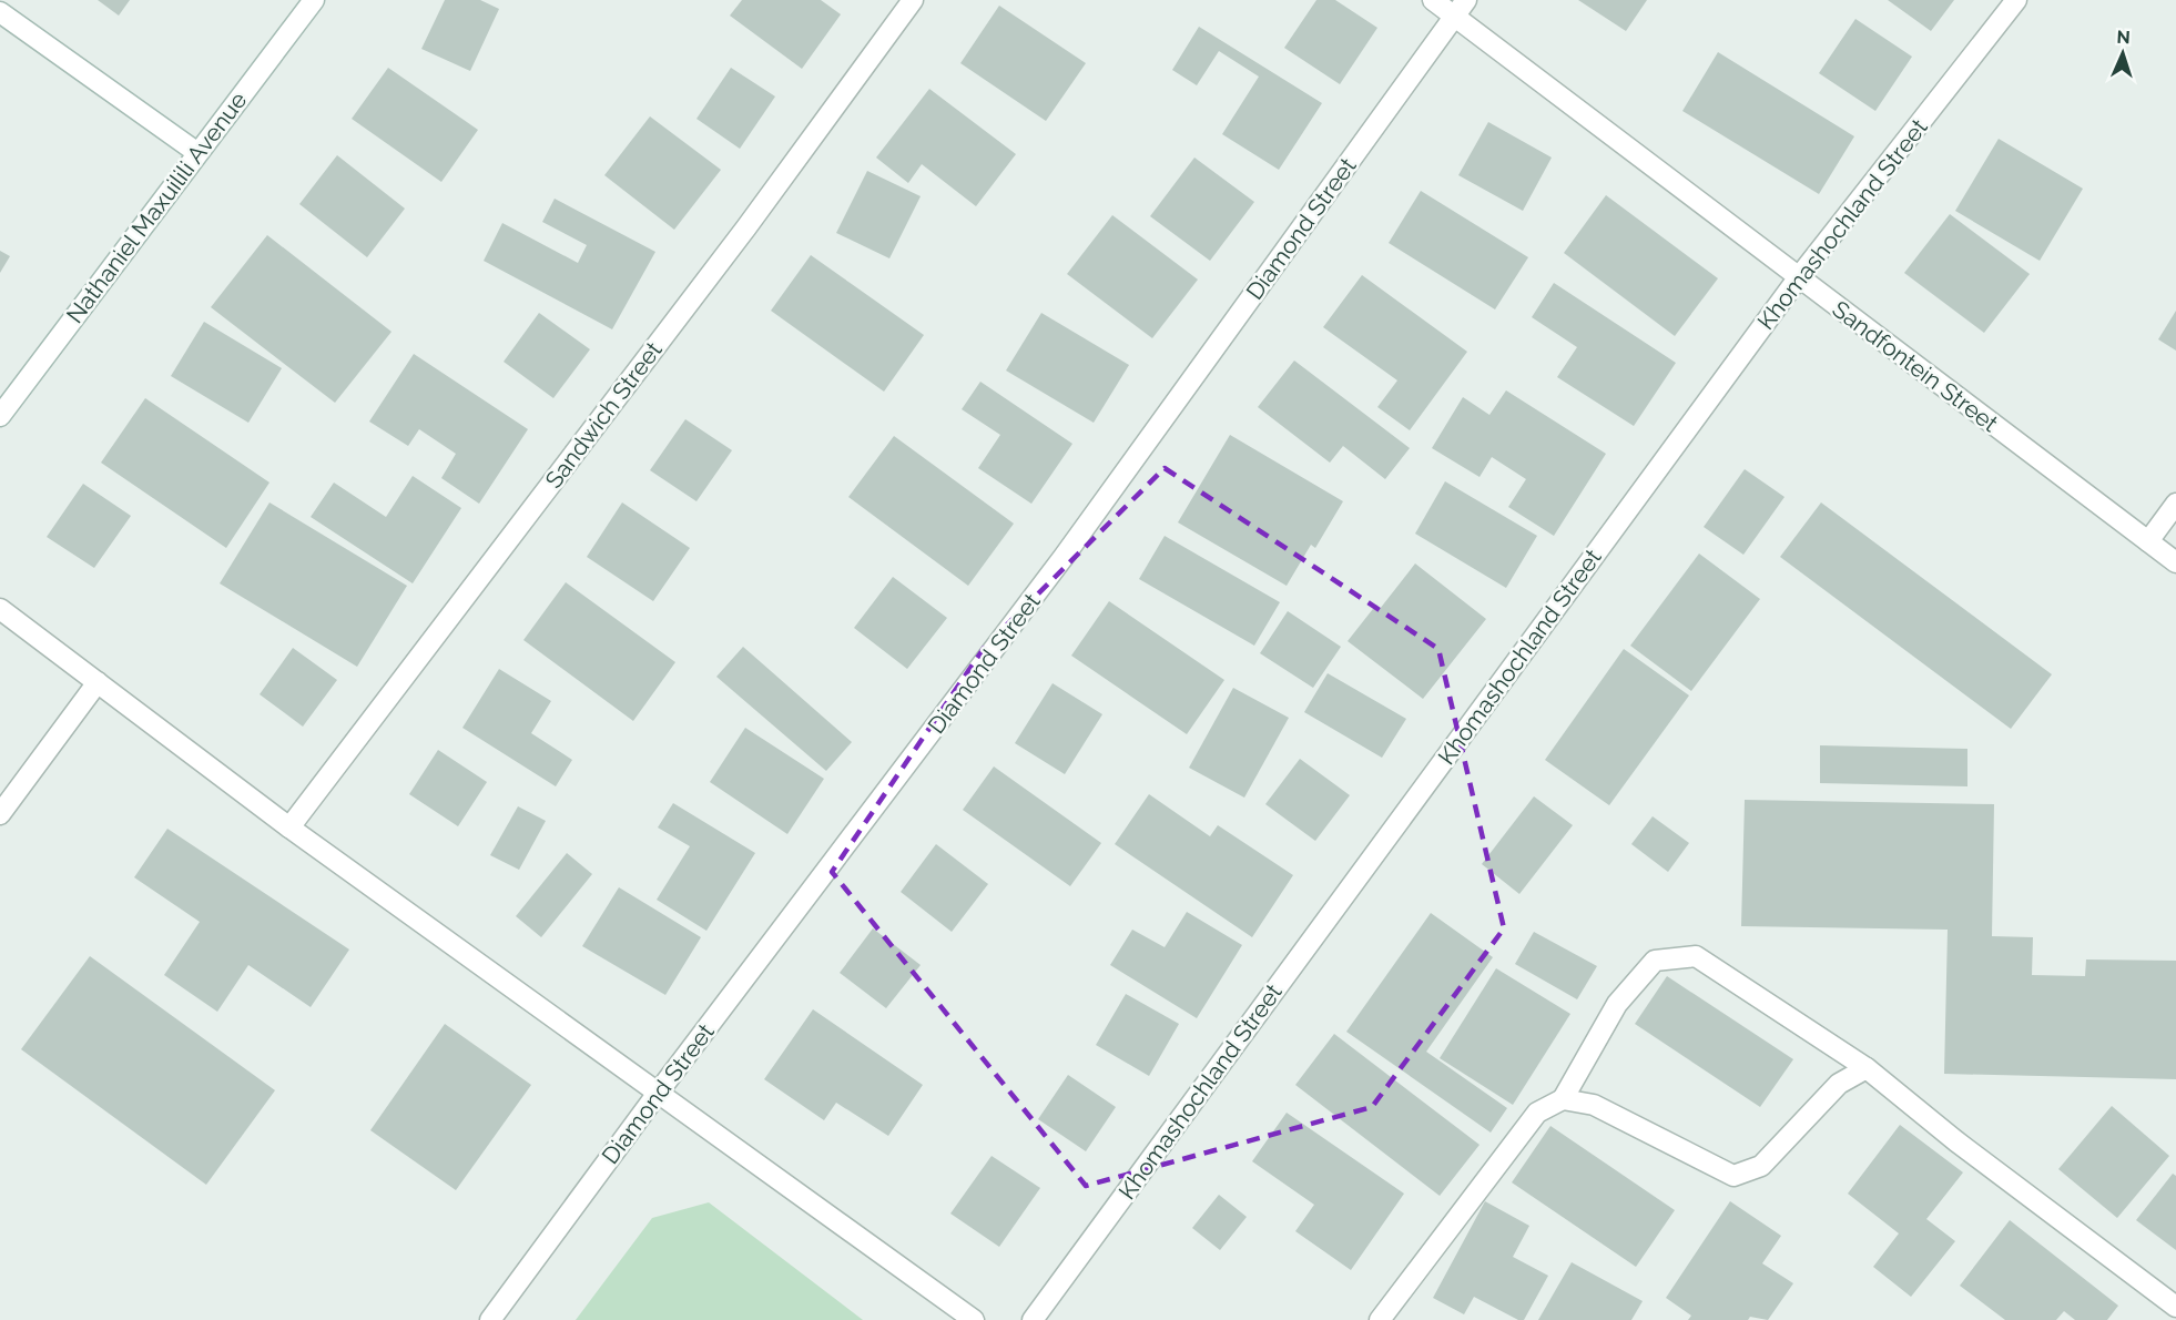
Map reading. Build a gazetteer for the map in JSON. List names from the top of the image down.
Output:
{
  "streets": {
    "street": [
      "Nathaniel Maxuilili Avenue",
      "Khomashochland Street",
      "Diamond Street",
      "Sandfontein Street",
      "Sandwich Street"
    ]
  },
  "crossings": [
    ["Khomashochland Street", "Sandfontein Street"],
    ["Diamond Street", "Sandfontein Street"]
  ],
  "north": "top"
}
